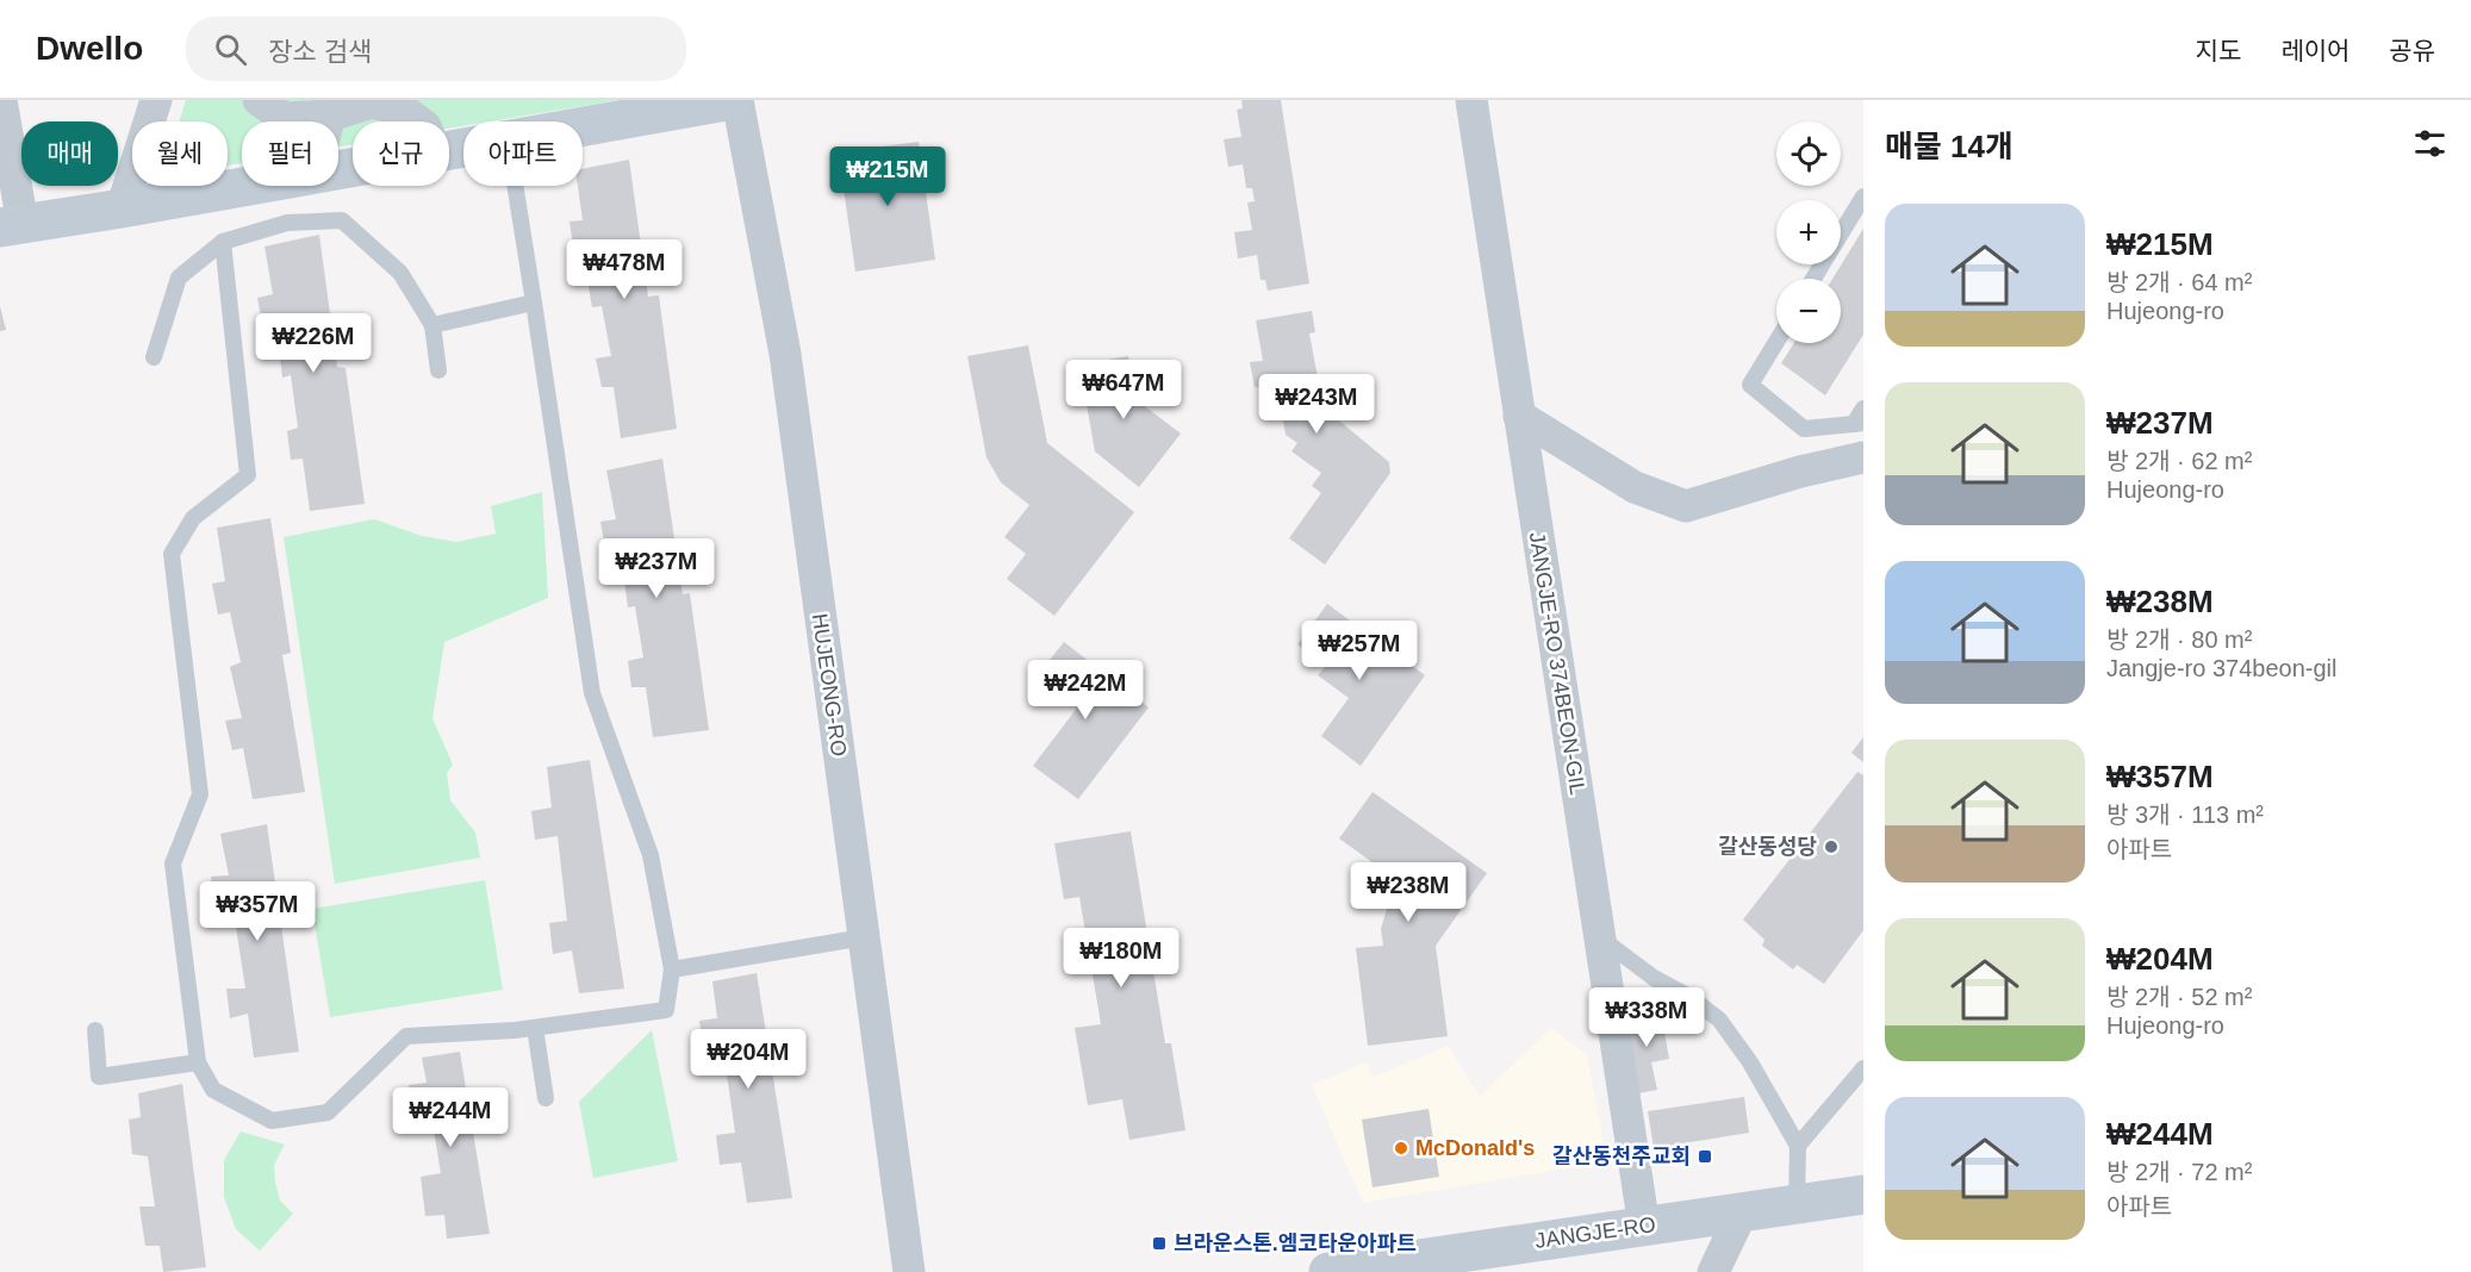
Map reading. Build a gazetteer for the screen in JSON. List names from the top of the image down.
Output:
{
  "streets": {
    "street": ["JANGJE-RO 374BEON-GIL", "HUJEONG-RO", "JANGJE-RO"]
  },
  "crossings": [
    ["JANGJE-RO 374BEON-GIL", "JANGJE-RO"]
  ],
  "places": {
    "other": ["갈산동성당", "McDonald's"],
    "transit": ["갈산동천주교회", "브라운스톤.엠코타운아파트"]
  },
  "page": {
    "header": "Dwello",
    "search": "장소 검색",
    "nav": ["지도", "레이어", "공유"],
    "heading": "매물 14개",
    "map_buttons": ["+", "−"],
    "chip": [
      "매매",
      "월세",
      "필터",
      "신규",
      "아파트"
    ],
    "price": [
      "₩215M",
      "₩478M",
      "₩226M",
      "₩647M",
      "₩243M",
      "₩237M",
      "₩257M",
      "₩242M",
      "₩238M",
      "₩357M",
      "₩180M",
      "₩338M",
      "₩204M",
      "₩244M"
    ],
    "list": [
      {
        "name": "₩215M",
        "note": "방 2개 · 64 m² · Hujeong-ro"
      },
      {
        "name": "₩237M",
        "note": "방 2개 · 62 m² · Hujeong-ro"
      },
      {
        "name": "₩238M",
        "note": "방 2개 · 80 m² · Jangje-ro 374beon-gil"
      },
      {
        "name": "₩357M",
        "note": "방 3개 · 113 m² · 아파트"
      },
      {
        "name": "₩204M",
        "note": "방 2개 · 52 m² · Hujeong-ro"
      },
      {
        "name": "₩244M",
        "note": "방 2개 · 72 m² · 아파트"
      }
    ]
  }
}
